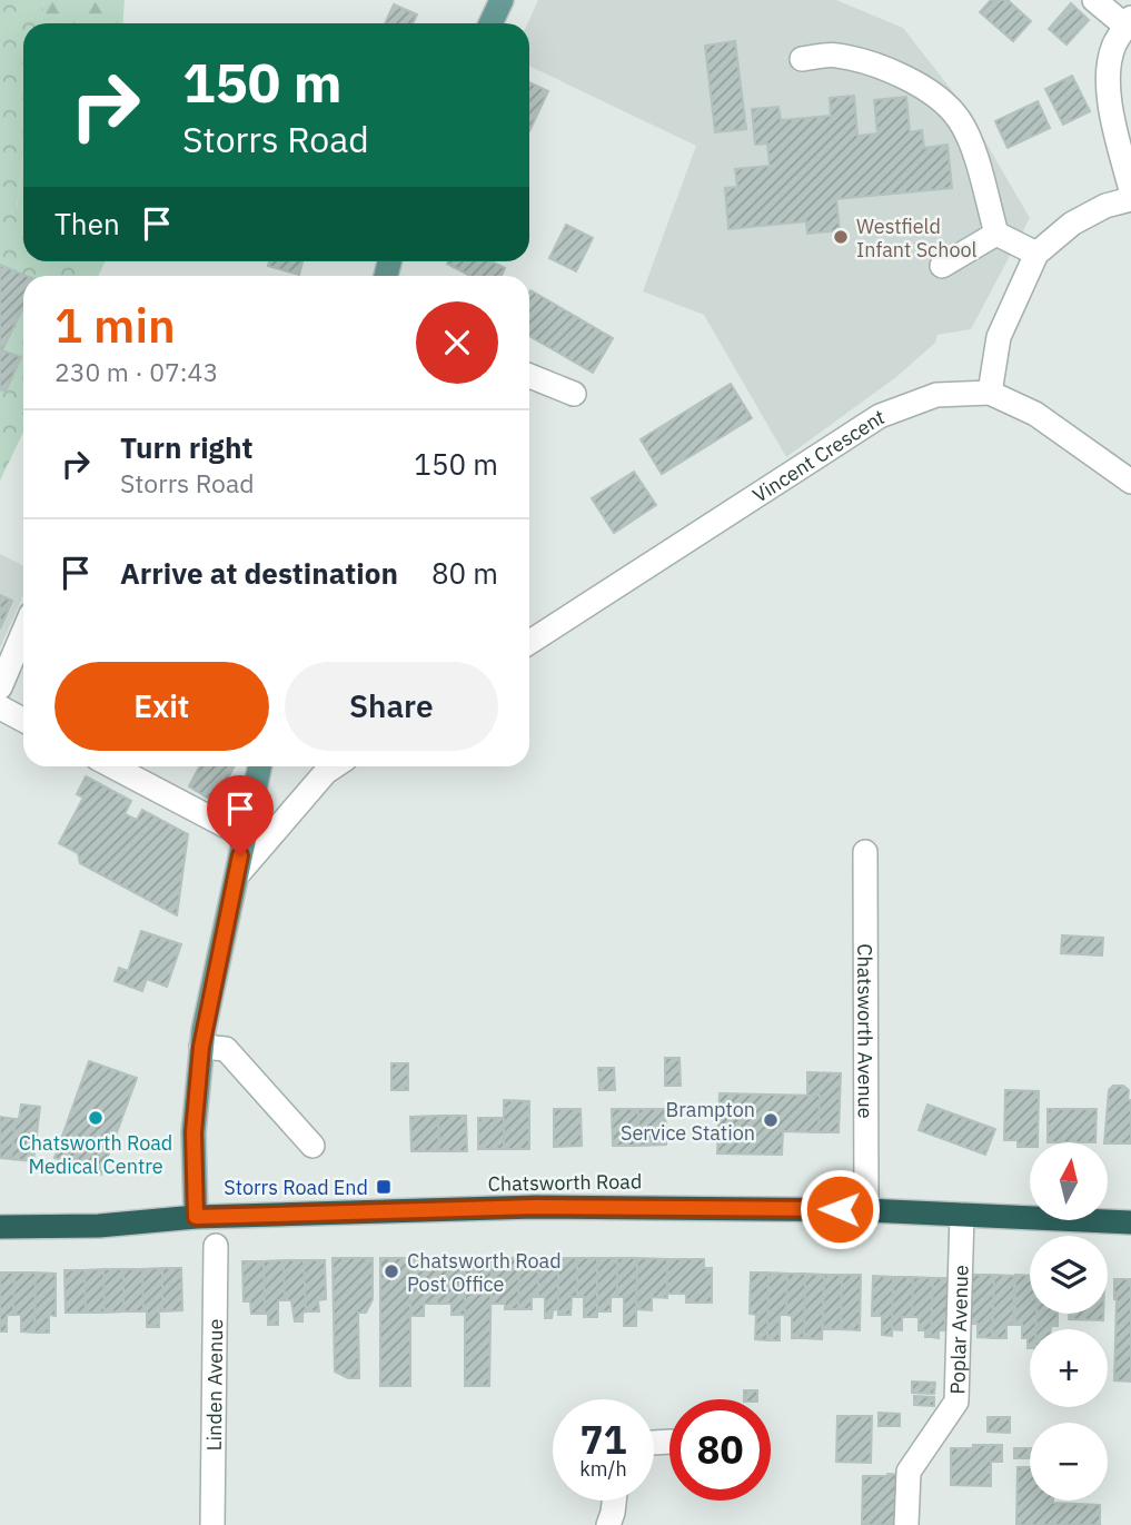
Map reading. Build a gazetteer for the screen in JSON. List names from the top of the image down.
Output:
{
  "streets": {
    "highway": ["Chatsworth Road"],
    "street": [
      "Vincent Crescent",
      "Chatsworth Avenue",
      "Poplar Avenue",
      "Linden Avenue"
    ]
  },
  "crossings": [
    ["Chatsworth Avenue", "Chatsworth Road"],
    ["Chatsworth Road", "Poplar Avenue"]
  ],
  "places": {
    "other": [
      "Westfield Infant School",
      "Chatsworth Road Medical Centre",
      "Brampton Service Station",
      "Chatsworth Road Post Office"
    ],
    "transit": ["Storrs Road End"]
  },
  "north": "top",
  "page": {
    "turn": ["150 m", "Storrs Road"],
    "then": "Then",
    "heading": ["1 min", "230 m · 07:43"],
    "list": [
      {
        "name": "Turn right",
        "note": "Storrs Road",
        "value": "150 m"
      },
      {
        "name": "Arrive at destination",
        "value": "80 m"
      }
    ],
    "buttons": ["Exit", "Share"],
    "map_buttons": ["+", "−"],
    "speed": "71 km/h",
    "limit": "80"
  }
}
